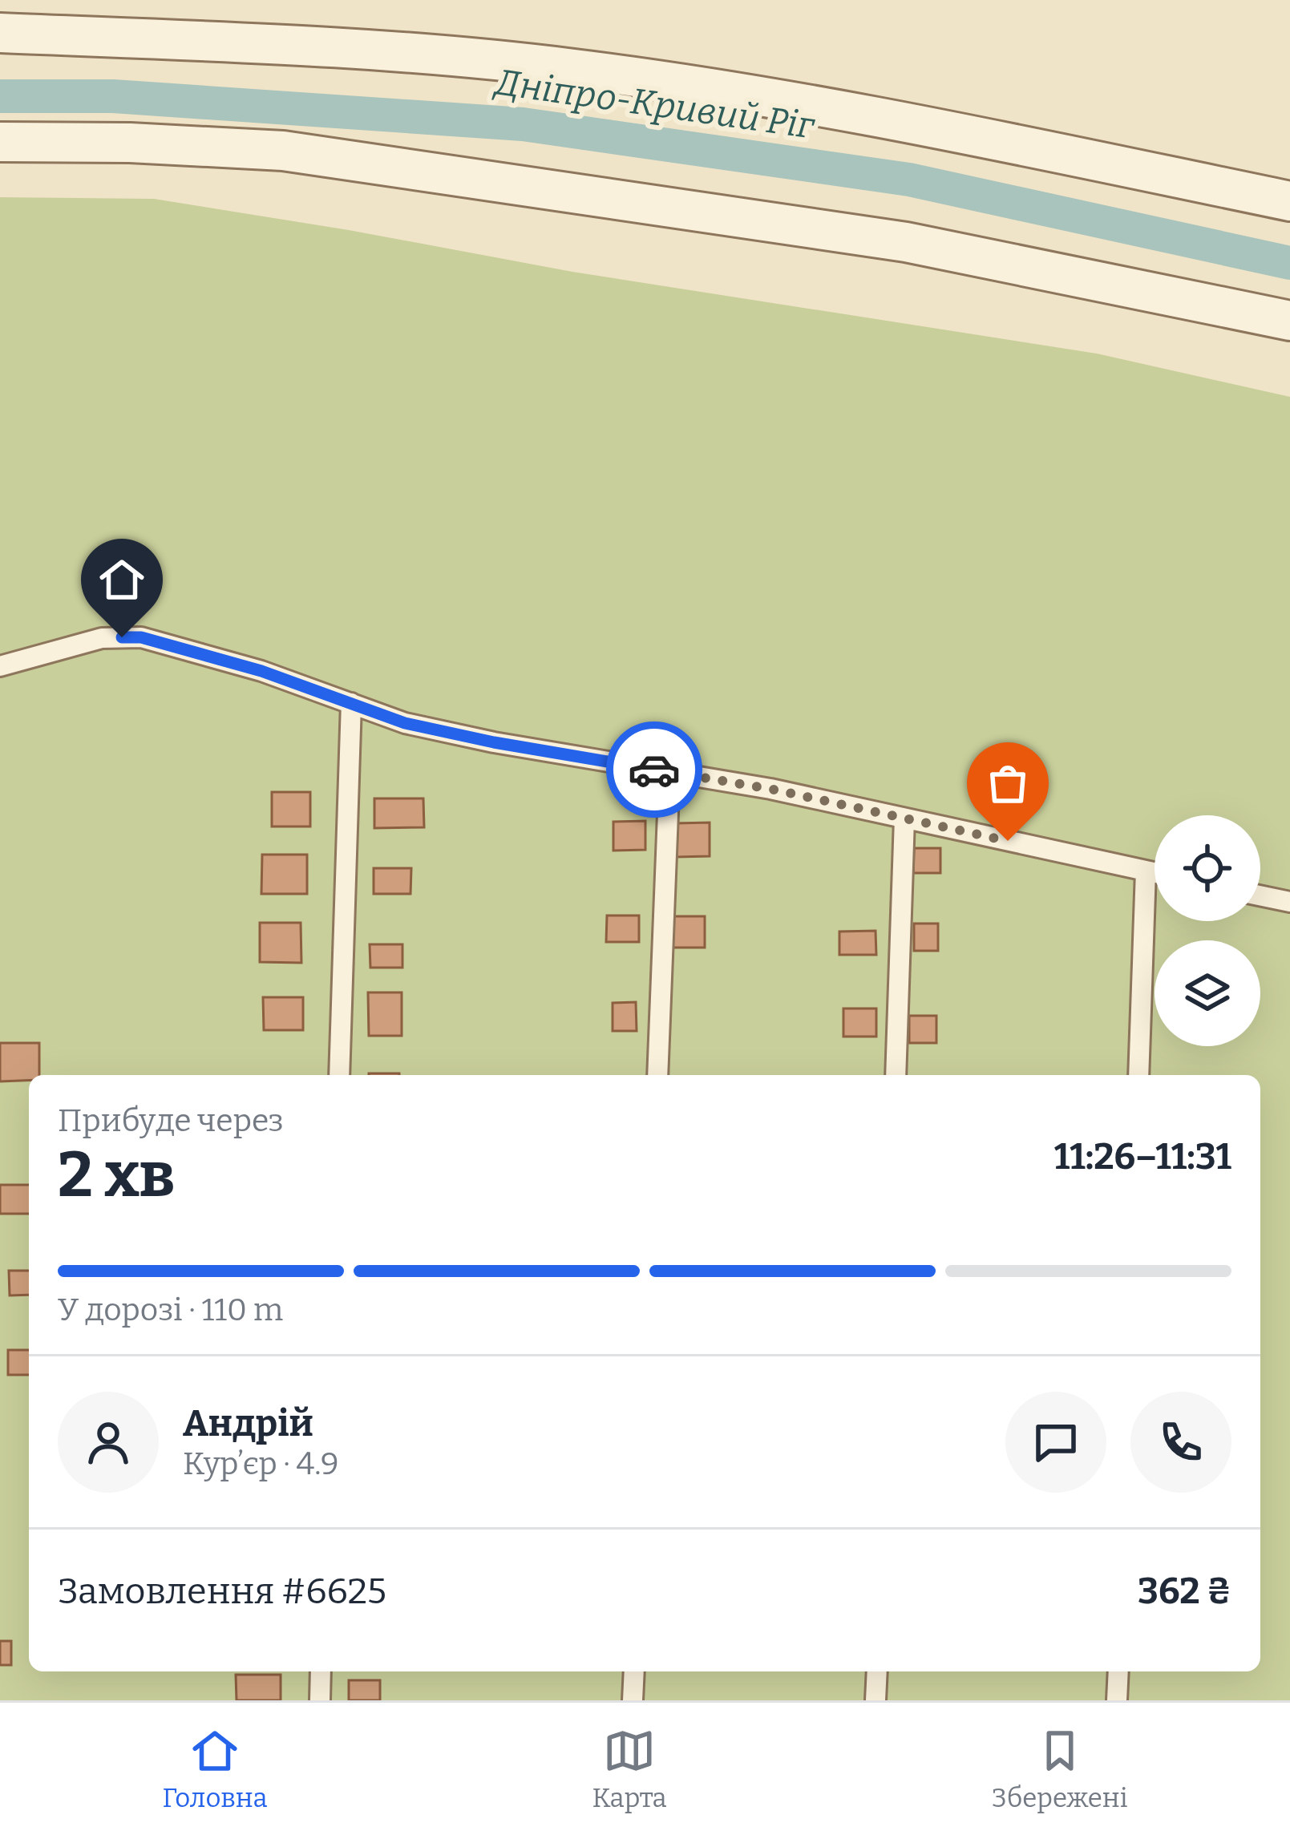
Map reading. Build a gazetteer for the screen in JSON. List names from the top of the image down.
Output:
{
  "water": ["Дніпро-Кривий Ріг"],
  "page": {
    "heading": ["2 хв", "Прибуде через", "11:26–11:31"],
    "panel": [
      "Андрій",
      "Кур’єр · 4.9",
      "Замовлення #6625",
      "362 ₴"
    ],
    "bar": "У дорозі · 110 m",
    "tabs": ["Головна", "Карта", "Збережені"]
  }
}
